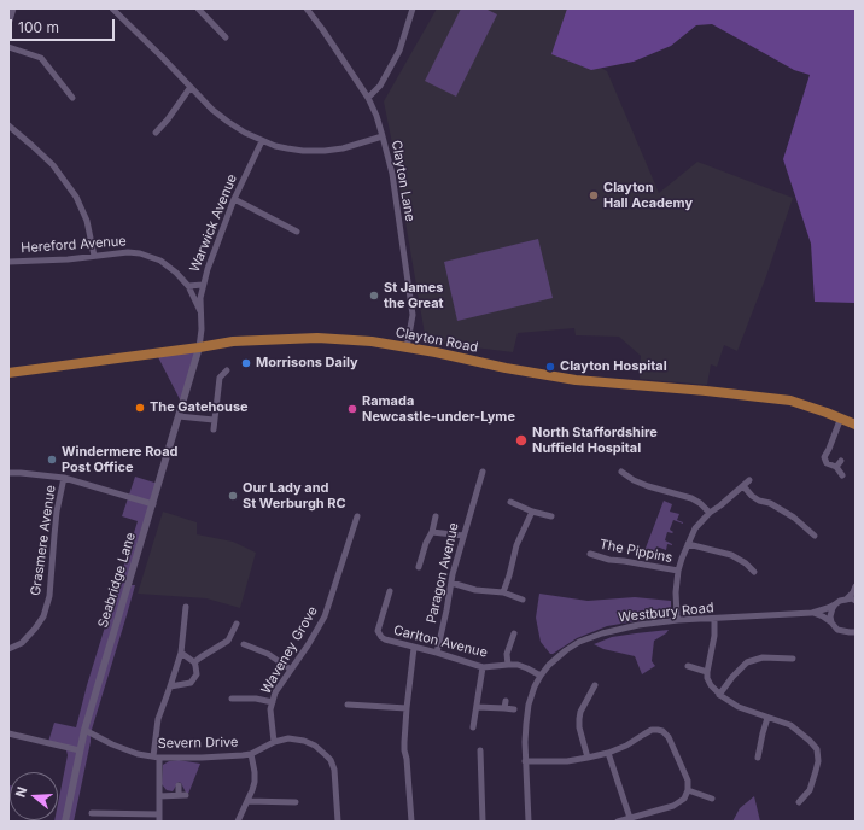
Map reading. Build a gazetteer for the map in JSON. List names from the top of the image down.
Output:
{
  "streets": {
    "main road": ["Clayton Road"],
    "street": [
      "Clayton Lane",
      "Warwick Avenue",
      "Hereford Avenue",
      "Grasmere Avenue",
      "The Pippins",
      "Paragon Avenue",
      "Seabridge Lane",
      "Westbury Road",
      "Carlton Avenue",
      "Waveney Grove",
      "Severn Drive"
    ]
  },
  "crossings": [
    ["Clayton Lane", "Clayton Road"],
    ["Warwick Avenue", "Hereford Avenue"],
    ["Warwick Avenue", "Clayton Road"],
    ["Warwick Avenue", "Seabridge Lane"],
    ["Clayton Road", "Seabridge Lane"],
    ["Paragon Avenue", "Carlton Avenue"],
    ["Seabridge Lane", "Severn Drive"],
    ["Westbury Road", "Carlton Avenue"],
    ["Waveney Grove", "Severn Drive"]
  ],
  "places": [
    "Clayton Hall Academy",
    "St James the Great",
    "Morrisons Daily",
    "Clayton Hospital",
    "The Gatehouse",
    "Ramada Newcastle-under-Lyme",
    "North Staffordshire Nuffield Hospital",
    "Windermere Road Post Office",
    "Our Lady and St Werburgh RC"
  ],
  "scale_bar": "100 m",
  "north": "left"
}
